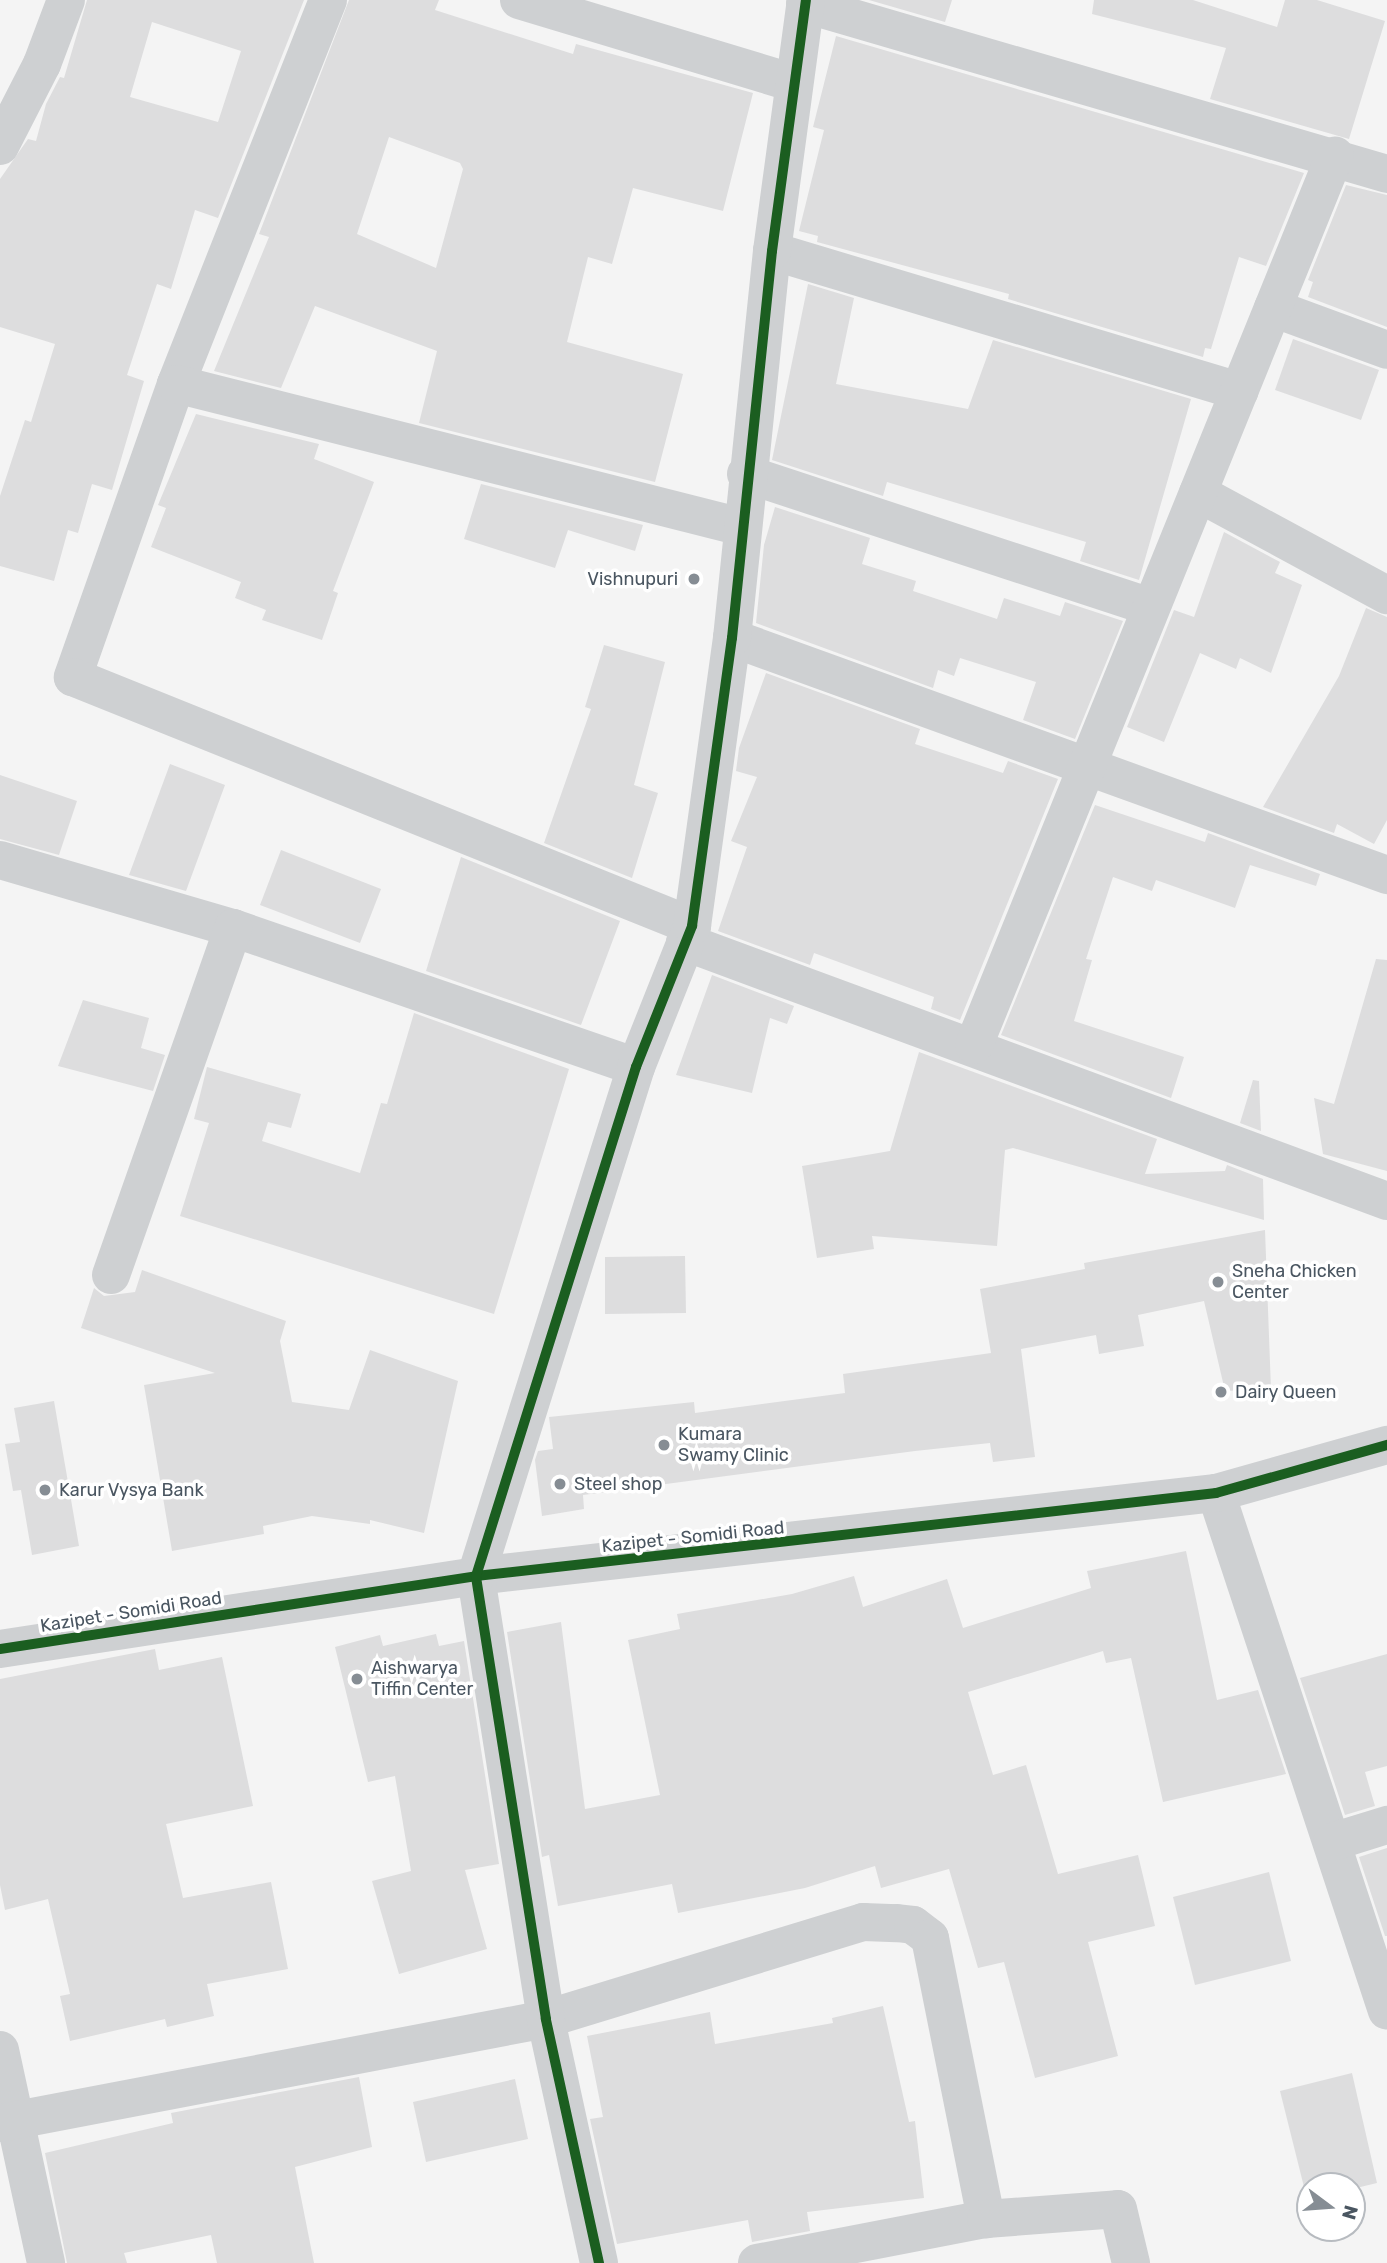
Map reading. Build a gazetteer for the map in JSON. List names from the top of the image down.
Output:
{
  "streets": {
    "street": ["Kazipet - Somidi Road"]
  },
  "places": [
    "Vishnupuri",
    "Sneha Chicken Center",
    "Dairy Queen",
    "Kumara Swamy Clinic",
    "Steel shop",
    "Karur Vysya Bank",
    "Aishwarya Tiffin Center"
  ],
  "north": "right"
}
